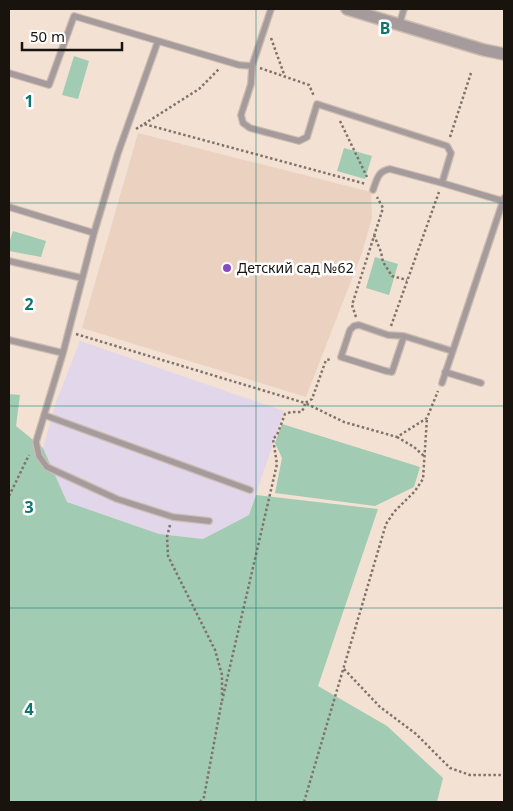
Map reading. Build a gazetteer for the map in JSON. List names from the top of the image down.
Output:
{
  "places": ["Детский сад №62"],
  "scale_bar": "50 m",
  "grid": {
    "columns": ["B"],
    "rows": [
      "1",
      "2",
      "3",
      "4"
    ]
  }
}
